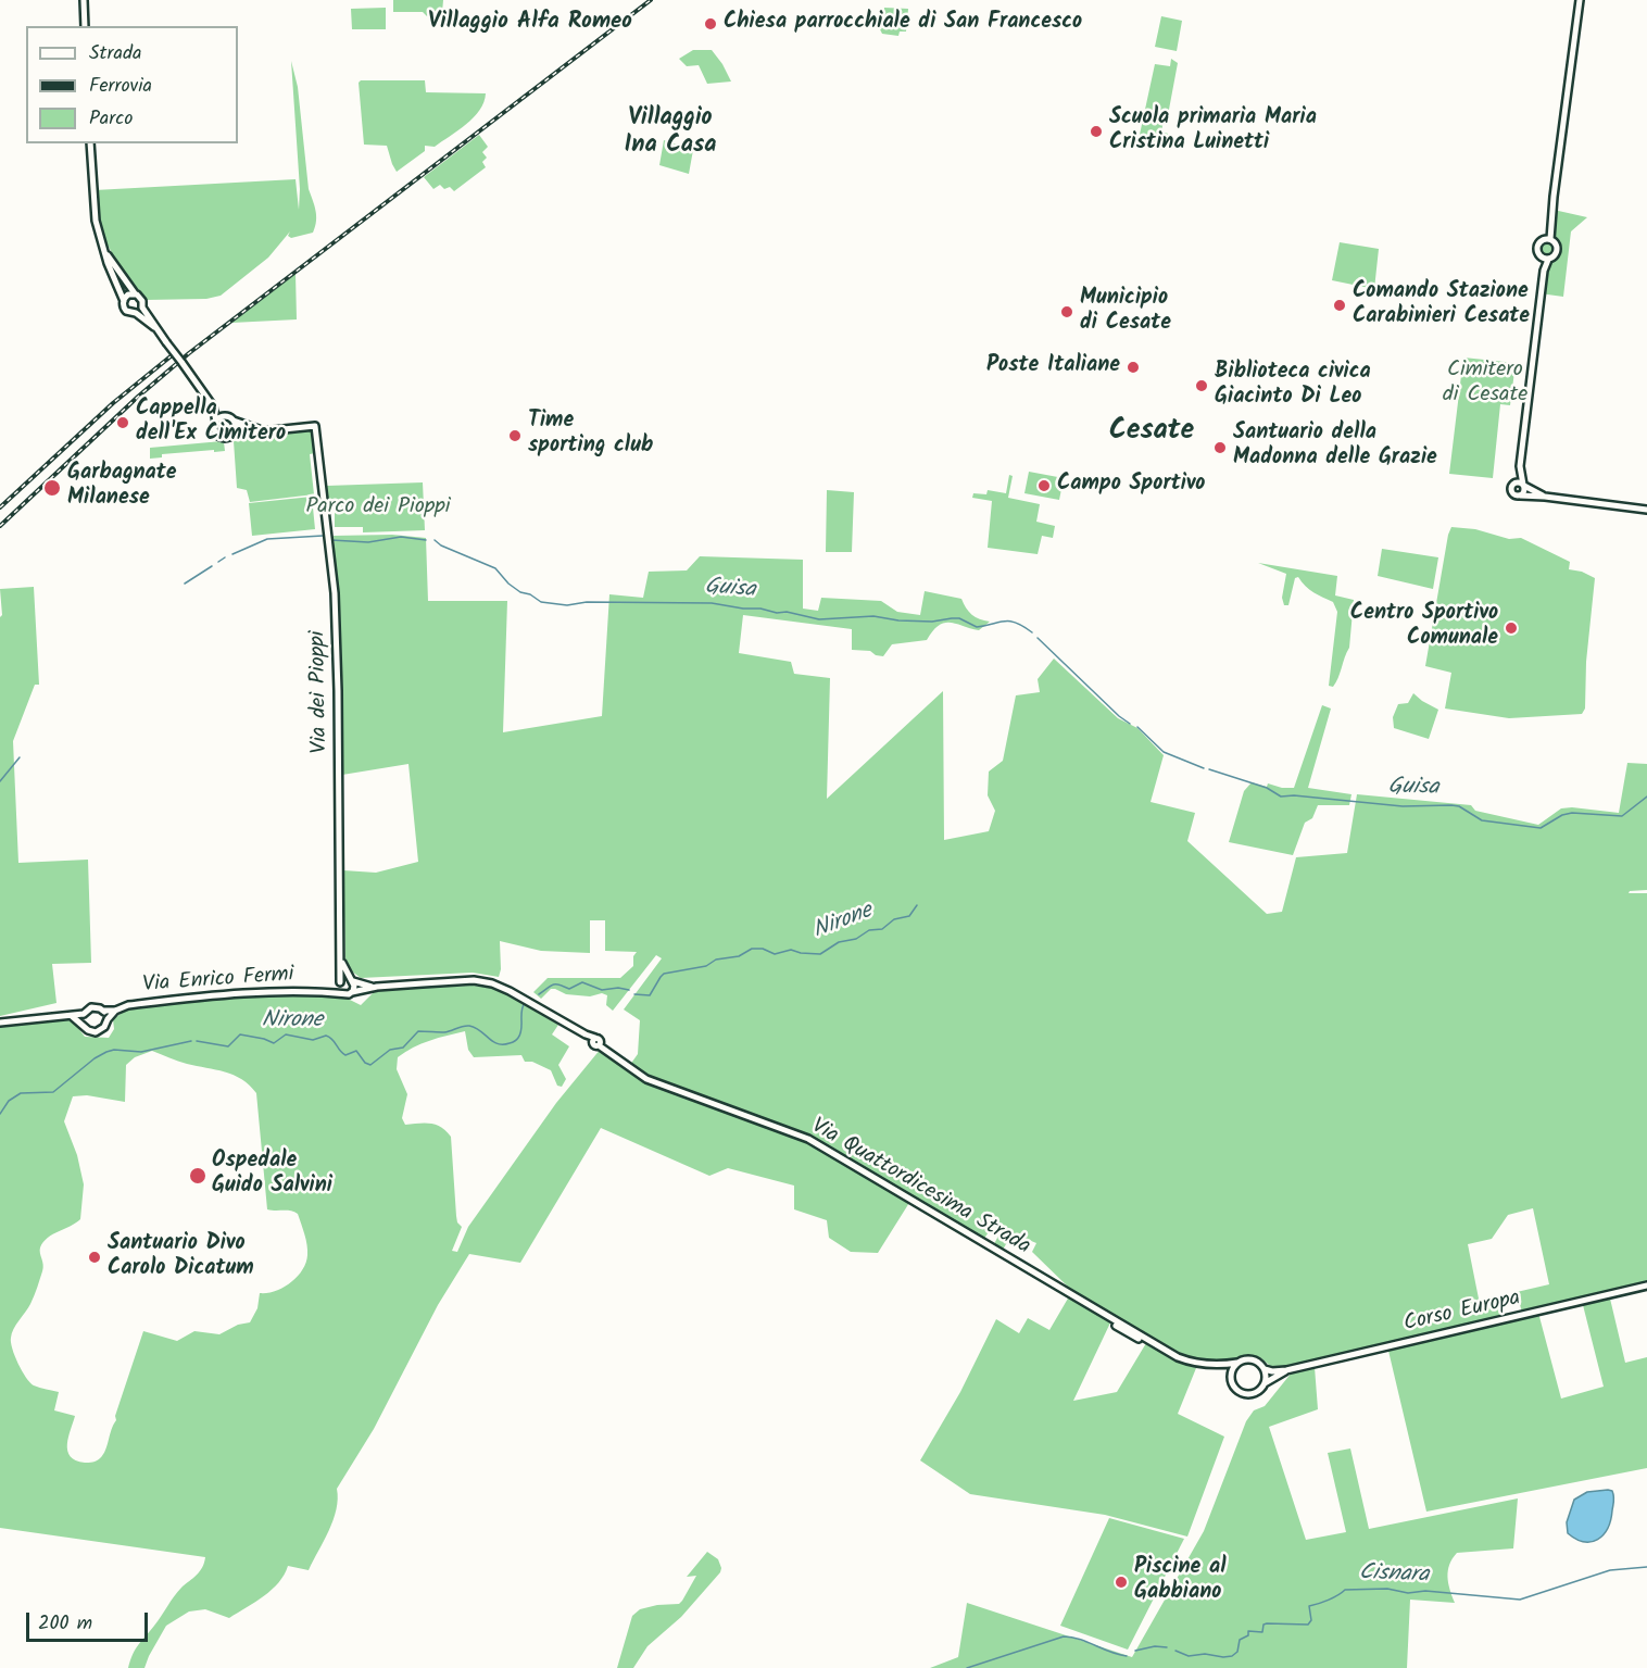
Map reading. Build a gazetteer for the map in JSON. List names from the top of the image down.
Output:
{
  "streets": {
    "street": [
      "Via dei Pioppi",
      "Via Enrico Fermi",
      "Via Quattordicesima Strada",
      "Corso Europa"
    ]
  },
  "crossings": [
    ["Via dei Pioppi", "Via Enrico Fermi"],
    ["Via Quattordicesima Strada", "Corso Europa"]
  ],
  "districts": ["Villaggio Alfa Romeo", "Villaggio Ina Casa", "Cesate"],
  "water": ["Guisa", "Nirone", "Cisnara"],
  "parks": ["Cimitero di Cesate", "Parco dei Pioppi"],
  "places": [
    "Chiesa parrocchiale di San Francesco",
    "Scuola primaria Maria Cristina Luinetti",
    "Comando Stazione Carabinieri Cesate",
    "Municipio di Cesate",
    "Poste Italiane",
    "Biblioteca civica Giacinto Di Leo",
    "Cappella dell'Ex Cimitero",
    "Time sporting club",
    "Santuario della Madonna delle Grazie",
    "Campo Sportivo",
    "Garbagnate Milanese",
    "Centro Sportivo Comunale",
    "Ospedale Guido Salvini",
    "Santuario Divo Carolo Dicatum",
    "Piscine al Gabbiano"
  ],
  "legend": ["Strada", "Ferrovia", "Parco"],
  "scale_bar": "200 m"
}
